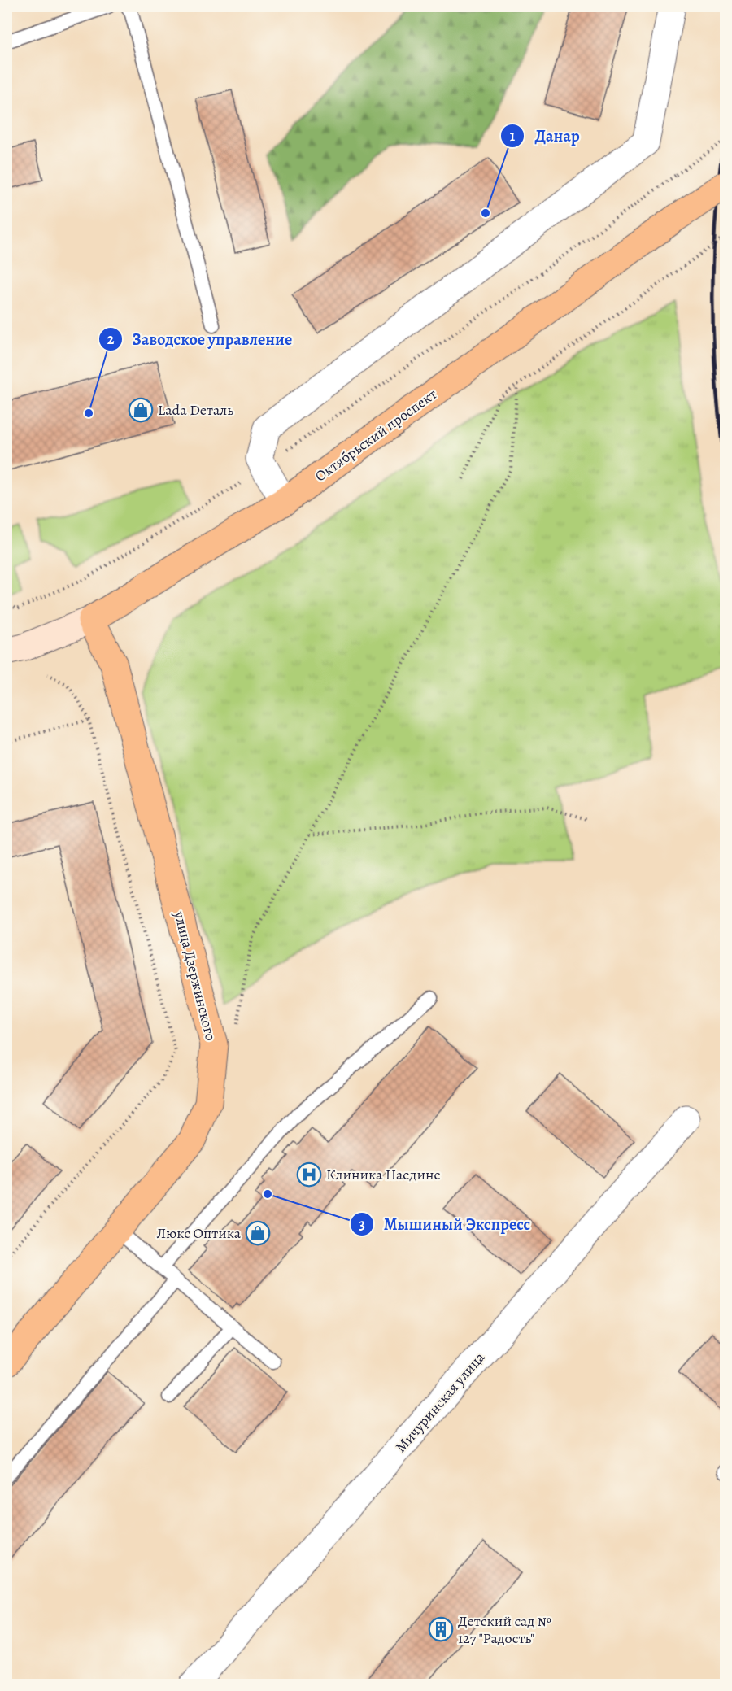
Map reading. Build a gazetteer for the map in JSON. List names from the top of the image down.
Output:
{
  "streets": {
    "main road": ["Октябрьский проспект", "улица Дзержинского"],
    "street": ["Мичуринская улица"]
  },
  "crossings": [
    ["Октябрьский проспект", "улица Дзержинского"]
  ],
  "places": {
    "other": ["Данар", "Заводское управление", "Мышиный Экспресс"],
    "shop": ["Lada Dеталь", "Люкс Оптика"],
    "hospital": ["Клиника Наедине"],
    "building": ["Детский сад № 127 \"Радость\""]
  }
}
